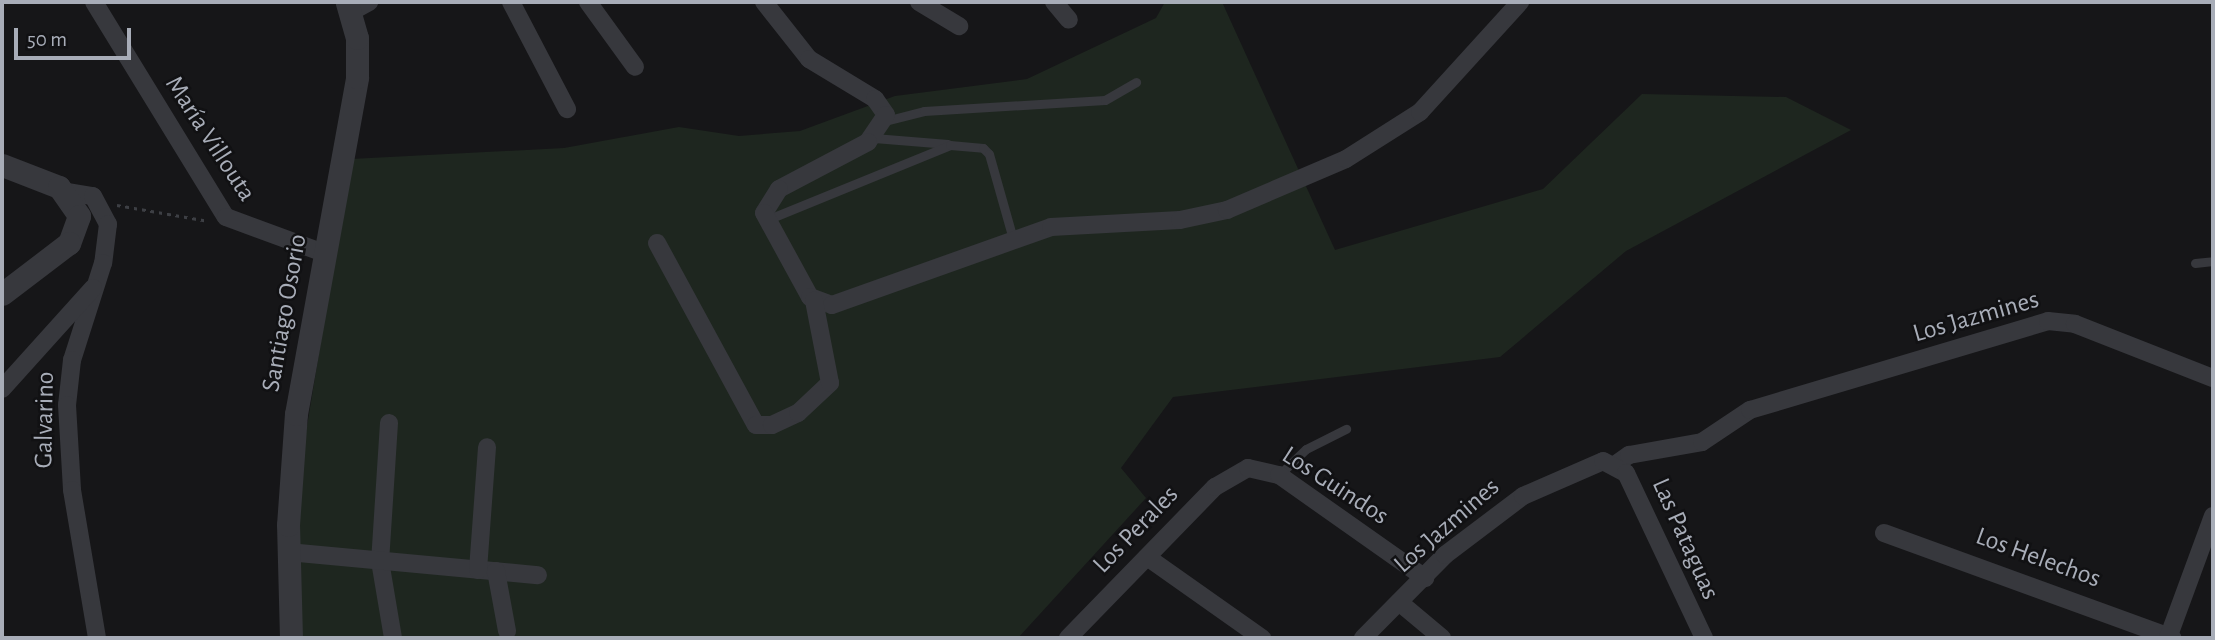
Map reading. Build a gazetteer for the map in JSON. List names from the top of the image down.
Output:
{
  "streets": {
    "street": [
      "María Villouta",
      "Santiago Osorio",
      "Los Jazmines",
      "Galvarino",
      "Los Guindos",
      "Los Perales",
      "Las Pataguas",
      "Los Helechos"
    ]
  },
  "crossings": [
    ["María Villouta", "Santiago Osorio"],
    ["Los Jazmines", "Los Guindos"],
    ["Los Jazmines", "Las Pataguas"],
    ["Los Guindos", "Los Perales"]
  ],
  "scale_bar": "50 m"
}
